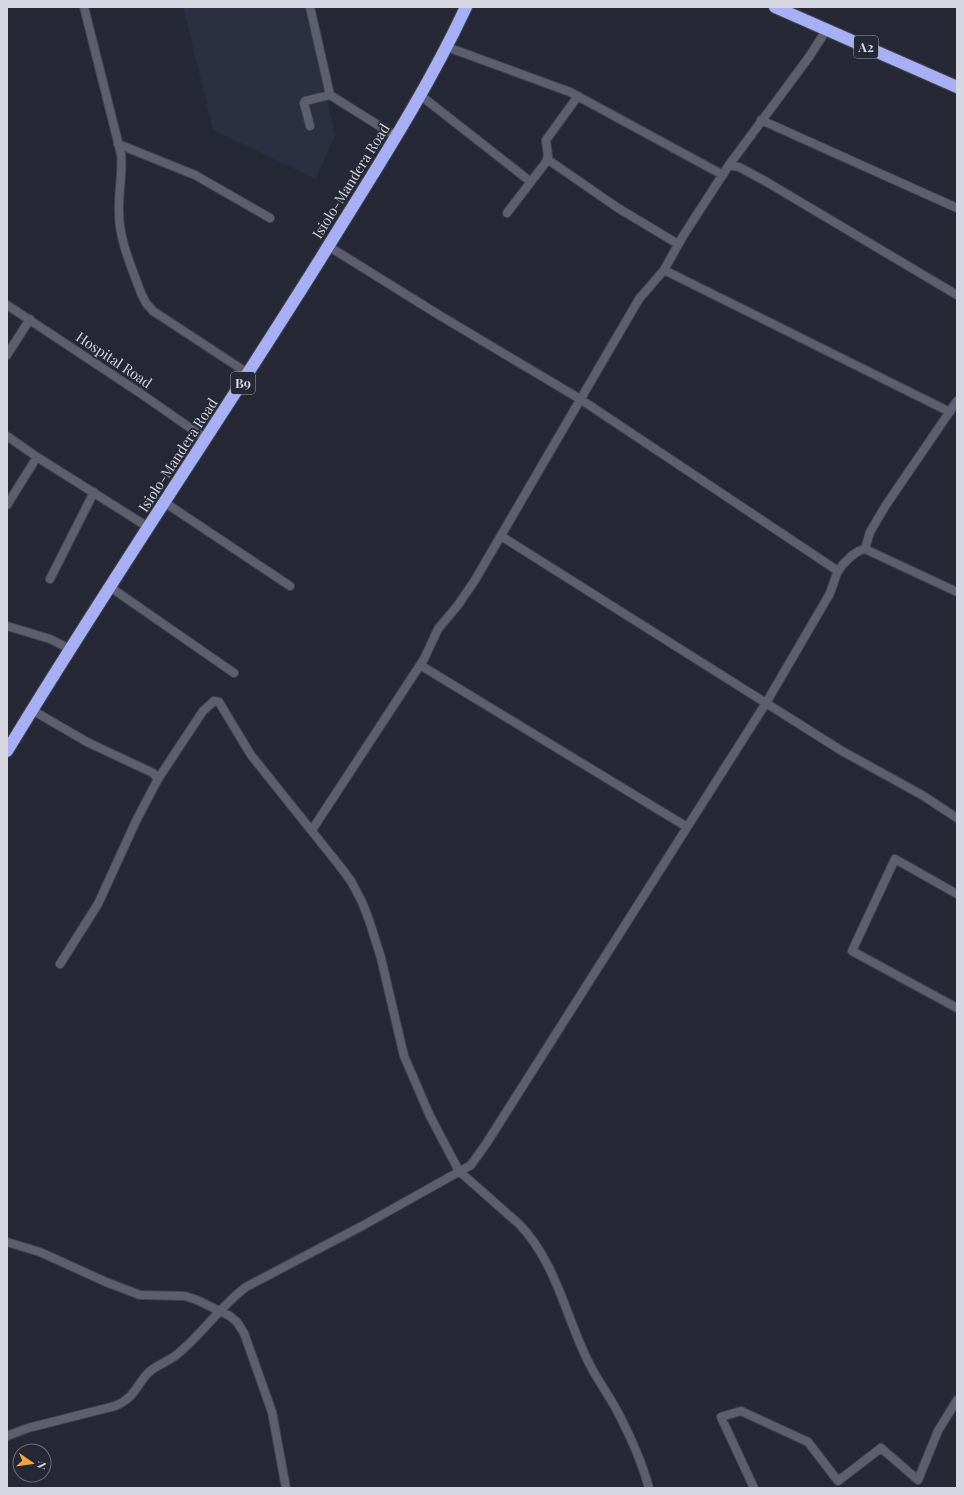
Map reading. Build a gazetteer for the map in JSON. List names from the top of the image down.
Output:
{
  "streets": {
    "highway": ["A2", "Isiolo-Mandera Road", "B9"],
    "street": ["Hospital Road"]
  },
  "crossings": [
    ["Isiolo-Mandera Road", "Hospital Road"]
  ],
  "north": "right"
}
